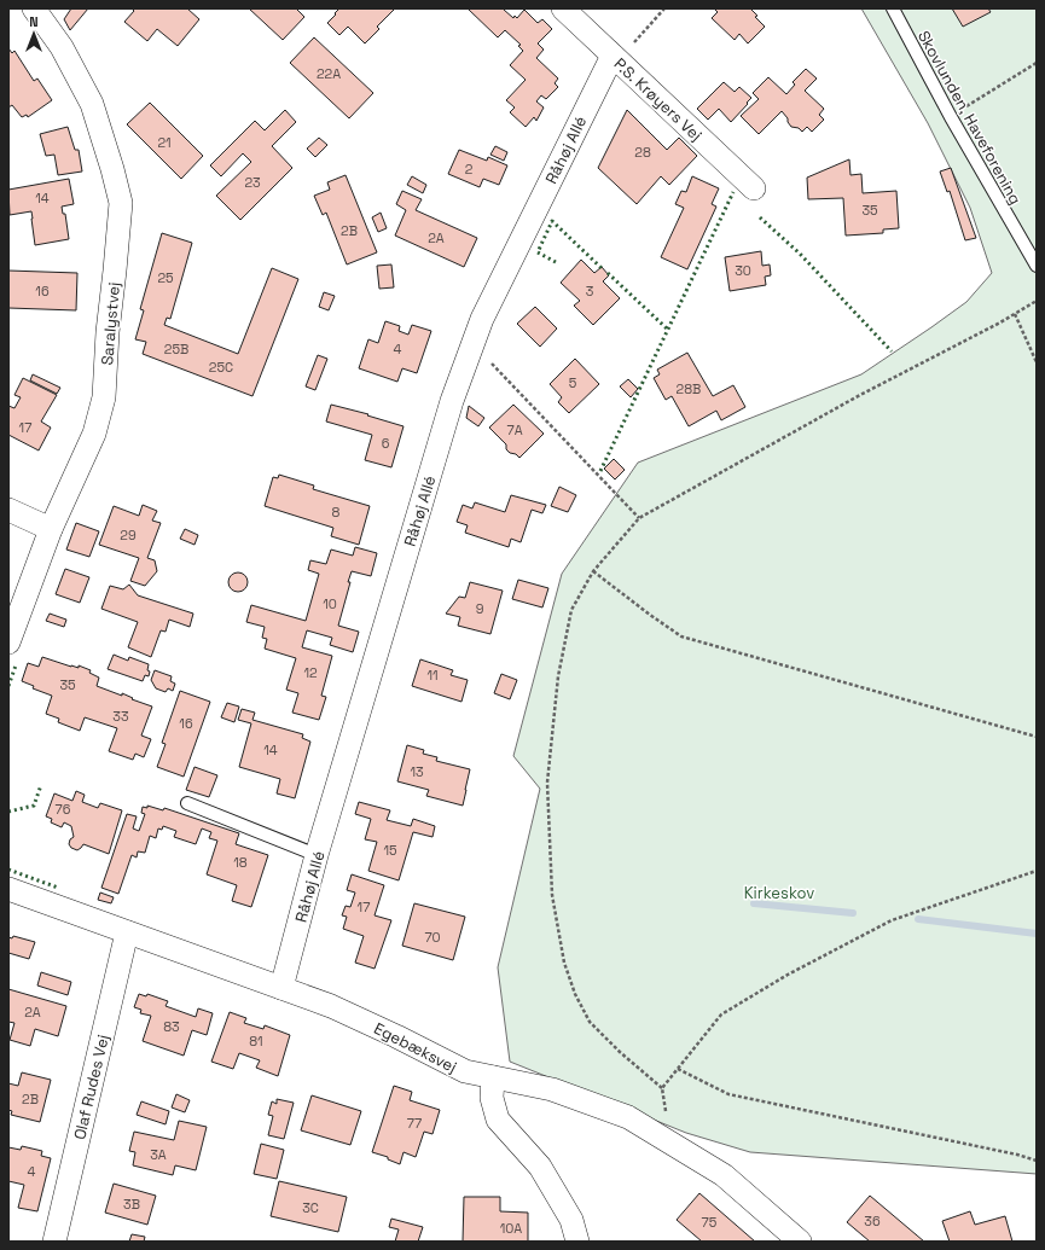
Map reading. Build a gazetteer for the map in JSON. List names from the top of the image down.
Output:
{
  "streets": {
    "street": [
      "P.S. Krøyers Vej",
      "Råhøj Allé",
      "Saralystvej",
      "Egebæksvej",
      "Olaf Rudes Vej"
    ],
    "lane": ["Skovlunden, Haveforening"]
  },
  "crossings": [
    ["P.S. Krøyers Vej", "Råhøj Allé"],
    ["Råhøj Allé", "Egebæksvej"],
    ["Egebæksvej", "Olaf Rudes Vej"]
  ],
  "parks": ["Kirkeskov"],
  "house_numbers": [
    "22A",
    "21",
    "28",
    "2",
    "23",
    "14",
    "35",
    "2B",
    "2A",
    "30",
    "25",
    "16",
    "3",
    "25B",
    "4",
    "25C",
    "5",
    "28B",
    "17",
    "7A",
    "6",
    "8",
    "29",
    "10",
    "9",
    "12",
    "11",
    "35",
    "33",
    "16",
    "14",
    "13",
    "76",
    "15",
    "18",
    "17",
    "70",
    "2A",
    "83",
    "81",
    "2B",
    "77",
    "3A",
    "4",
    "3B",
    "3C",
    "36",
    "75",
    "10A"
  ],
  "north": "top"
}
